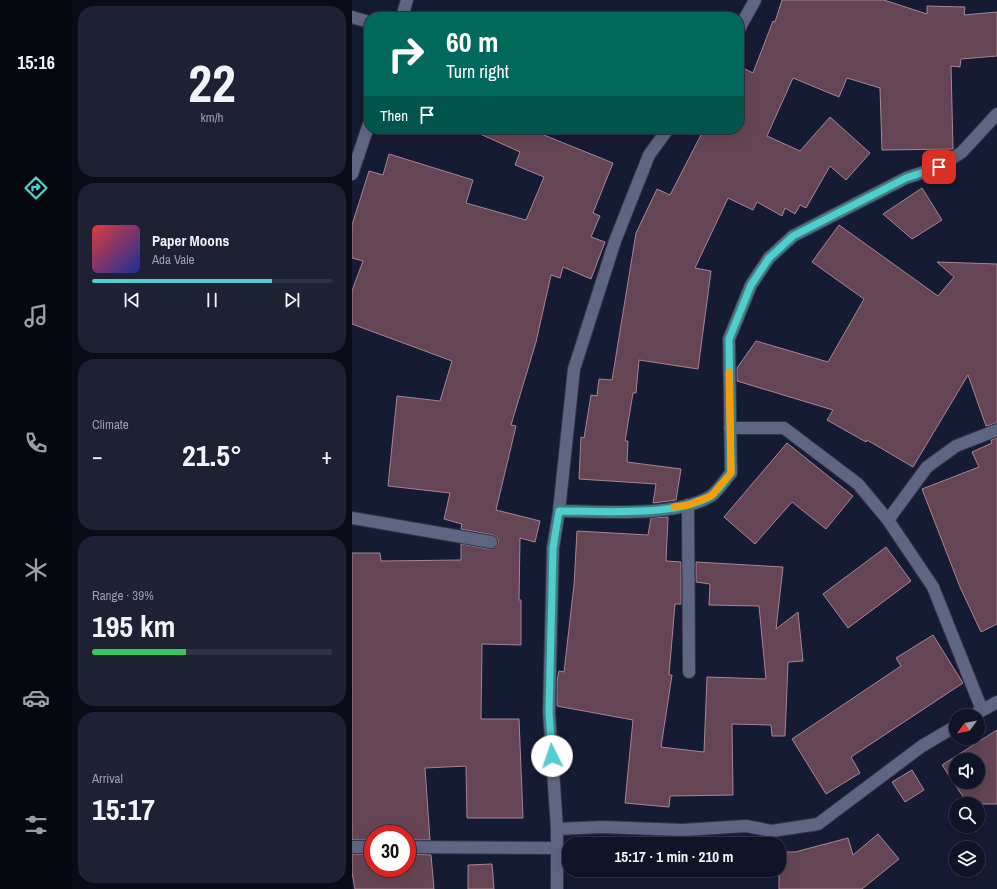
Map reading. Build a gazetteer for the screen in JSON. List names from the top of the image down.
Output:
{
  "north": "bottom left",
  "page": {
    "tabs": "15:16",
    "tile": [
      ["22", "km/h"],
      "Climate",
      ["Range · 39%", "195 km"],
      ["Arrival", "15:17"]
    ],
    "turn": ["60 m", "Turn right"],
    "then": "Then",
    "song": ["Paper Moons", "Ada Vale"],
    "heat": ["−", "21.5°", "+"],
    "limit": "30",
    "trip": "15:17 · 1 min · 210 m"
  }
}
